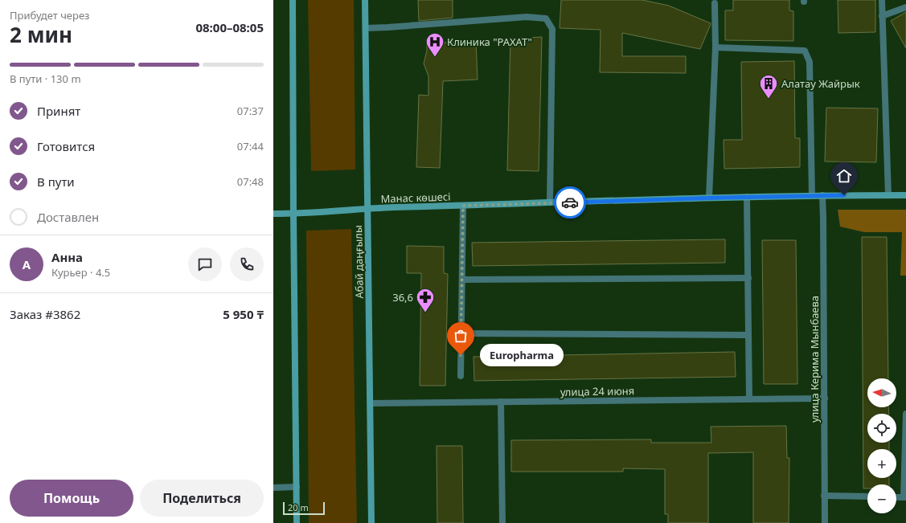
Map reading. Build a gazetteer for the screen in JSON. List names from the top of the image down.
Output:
{
  "streets": {
    "main road": ["Манас көшесі", "Абай даңғылы"],
    "street": ["улица Керима Мынбаева", "улица 24 июня"]
  },
  "crossings": [
    ["Манас көшесі", "Абай даңғылы"],
    ["Манас көшесі", "улица Керима Мынбаева"],
    ["Абай даңғылы", "улица 24 июня"],
    ["улица Керима Мынбаева", "улица 24 июня"]
  ],
  "places": {
    "hospital": ["Клиника \"РАХАТ\""],
    "building": ["Алатау Жайрык"],
    "pharmacy": ["36,6"],
    "other": ["Europharma"]
  },
  "scale_bar": "20 m",
  "north": "left",
  "page": {
    "heading": ["2 мин", "Прибудет через", "08:00–08:05"],
    "panel": [
      "Анна",
      "Курьер · 4.5",
      "Заказ #3862",
      "5 950 ₸"
    ],
    "bar": "В пути · 130 m",
    "list": [
      ["Принят", "07:37"],
      ["Готовится", "07:44"],
      ["В пути", "07:48"],
      "Доставлен"
    ],
    "round": "А",
    "bubble": "Europharma",
    "map_buttons": ["+", "−"],
    "buttons": ["Помощь", "Поделиться"],
    "scale": "20 m"
  }
}
